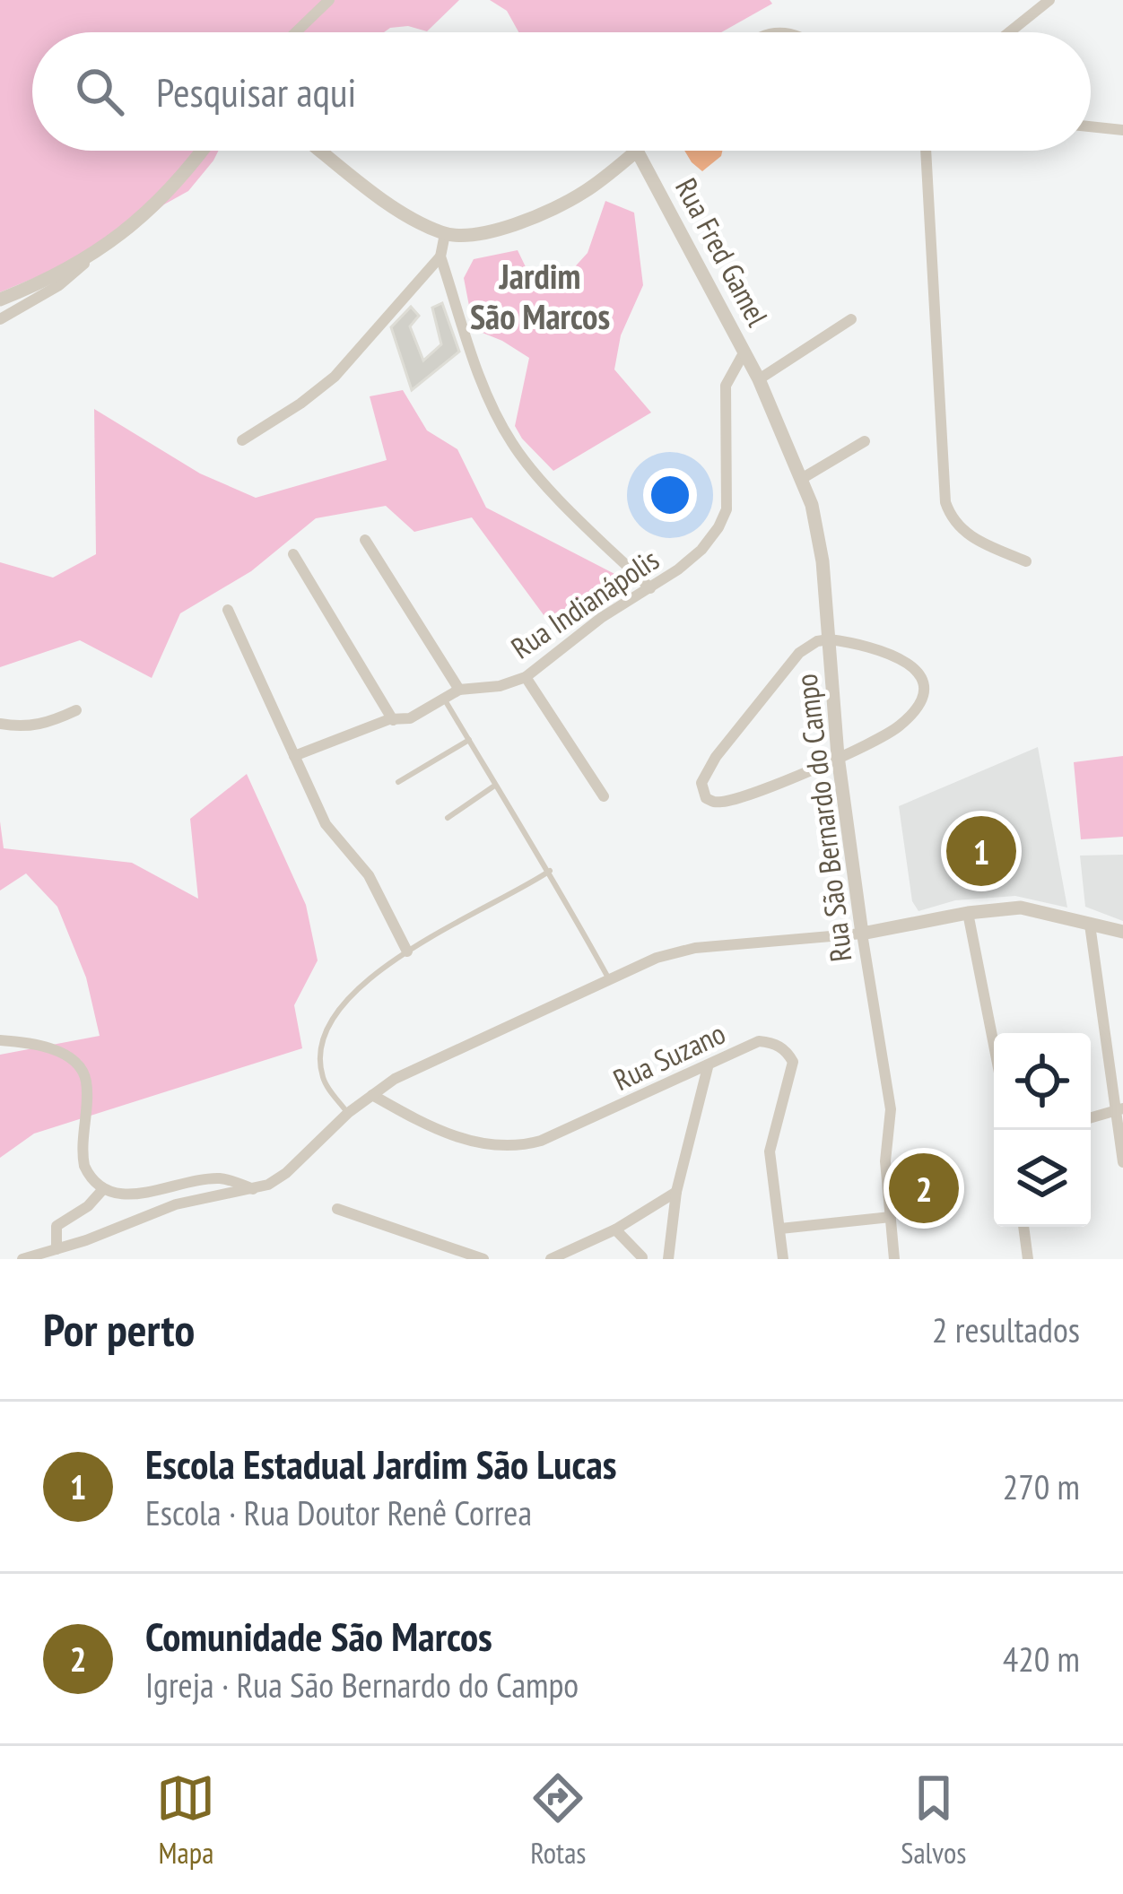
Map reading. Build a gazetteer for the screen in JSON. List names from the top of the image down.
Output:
{
  "streets": {
    "street": [
      "Rua Fred Gamel",
      "Rua Indianápolis",
      "Rua São Bernardo do Campo",
      "Rua Suzano"
    ]
  },
  "crossings": [
    ["Rua Fred Gamel", "Rua Indianápolis"],
    ["Rua Fred Gamel", "Rua São Bernardo do Campo"]
  ],
  "districts": ["Jardim São Marcos"],
  "page": {
    "search": "Pesquisar aqui",
    "pins": ["1", "2"],
    "heading": ["Por perto", "2 resultados"],
    "list": [
      {
        "mark": "1",
        "name": "Escola Estadual Jardim São Lucas",
        "note": "Escola · Rua Doutor Renê Correa",
        "value": "270 m"
      },
      {
        "mark": "2",
        "name": "Comunidade São Marcos",
        "note": "Igreja · Rua São Bernardo do Campo",
        "value": "420 m"
      }
    ],
    "nav": ["Mapa", "Rotas", "Salvos"]
  }
}
